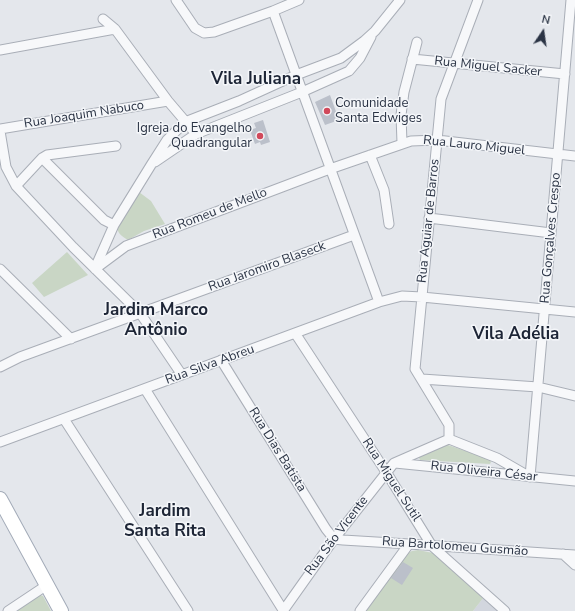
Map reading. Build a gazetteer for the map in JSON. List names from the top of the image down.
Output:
{
  "streets": {
    "street": [
      "Rua Miguel Sacker",
      "Rua Joaquim Nabuco",
      "Rua Lauro Miguel",
      "Rua Romeu de Mello",
      "Rua Aguiar de Barros",
      "Rua Gonçalves Crespo",
      "Rua Jaromiro Blaseck",
      "Rua Silva Abreu",
      "Rua Dias Batista",
      "Rua Oliveira César",
      "Rua Miguel Sutil",
      "Rua São Vicente",
      "Rua Bartolomeu Gusmão"
    ]
  },
  "crossings": [
    ["Rua Miguel Sacker", "Rua Aguiar de Barros"],
    ["Rua Miguel Sacker", "Rua Gonçalves Crespo"],
    ["Rua Lauro Miguel", "Rua Romeu de Mello"],
    ["Rua Lauro Miguel", "Rua Aguiar de Barros"],
    ["Rua Lauro Miguel", "Rua Gonçalves Crespo"],
    ["Rua Aguiar de Barros", "Rua Silva Abreu"],
    ["Rua Gonçalves Crespo", "Rua Silva Abreu"],
    ["Rua Gonçalves Crespo", "Rua Oliveira César"],
    ["Rua Silva Abreu", "Rua Dias Batista"],
    ["Rua Silva Abreu", "Rua Miguel Sutil"],
    ["Rua Dias Batista", "Rua São Vicente"],
    ["Rua Dias Batista", "Rua Bartolomeu Gusmão"],
    ["Rua Oliveira César", "Rua São Vicente"],
    ["Rua Miguel Sutil", "Rua São Vicente"],
    ["Rua Miguel Sutil", "Rua Bartolomeu Gusmão"],
    ["Rua São Vicente", "Rua Bartolomeu Gusmão"]
  ],
  "districts": [
    "Vila Juliana",
    "Jardim Marco Antônio",
    "Vila Adélia",
    "Jardim Santa Rita"
  ],
  "places": ["Comunidade Santa Edwiges", "Igreja do Evangelho Quadrangular"],
  "north": "top"
}
